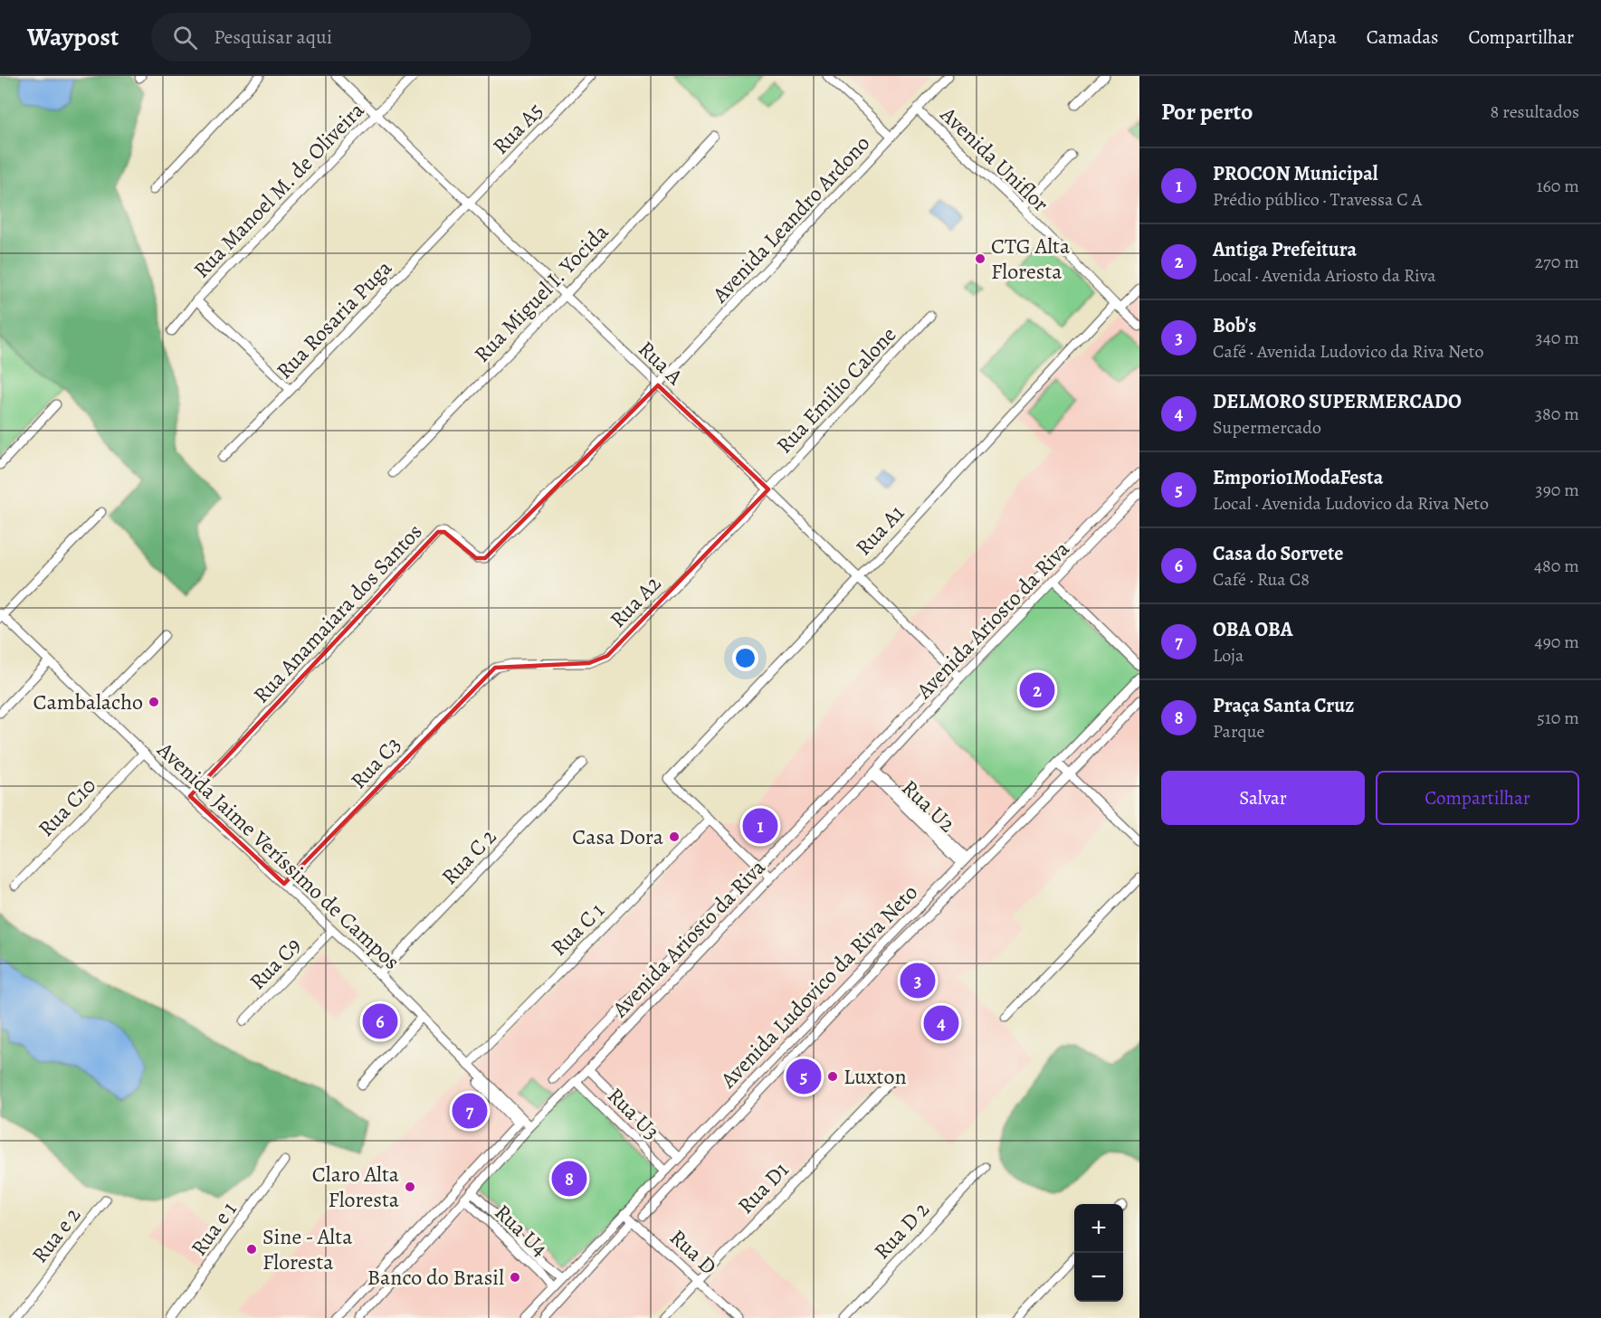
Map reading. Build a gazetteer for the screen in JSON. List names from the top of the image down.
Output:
{
  "streets": {
    "street": [
      "Rua A5",
      "Avenida Uniflor",
      "Rua Manoel M. de Oliveira",
      "Avenida Leandro Ardono",
      "Rua Miguel I. Yocida",
      "Rua Rosaria Puga",
      "Rua A",
      "Rua Emilio Calone",
      "Rua A1",
      "Rua A2",
      "Rua Anamaiara dos Santos",
      "Avenida Ariosto da Riva",
      "Rua C3",
      "Rua U2",
      "Rua C10",
      "Avenida Jaime Veríssimo de Campos",
      "Rua C 2",
      "Rua C 1",
      "Rua C9",
      "Avenida Ludovico da Riva Neto",
      "Rua U3",
      "Rua D1",
      "Rua e 1",
      "Rua U4",
      "Rua D 2",
      "Rua e 2",
      "Rua D"
    ]
  },
  "crossings": [
    ["Rua A5", "Rua Rosaria Puga"],
    ["Rua A5", "Rua A"],
    ["Avenida Uniflor", "Avenida Leandro Ardono"],
    ["Avenida Uniflor", "Rua A1"],
    ["Rua Manoel M. de Oliveira", "Rua A"],
    ["Avenida Leandro Ardono", "Rua A"],
    ["Avenida Leandro Ardono", "Rua Anamaiara dos Santos"],
    ["Rua Miguel I. Yocida", "Rua A"],
    ["Rua Rosaria Puga", "Rua A"],
    ["Rua A", "Rua Emilio Calone"],
    ["Rua A", "Rua A1"],
    ["Rua A", "Rua A2"],
    ["Rua A", "Rua Anamaiara dos Santos"],
    ["Rua A", "Avenida Ariosto da Riva"],
    ["Rua Emilio Calone", "Rua A2"],
    ["Rua A1", "Rua C 1"],
    ["Rua A2", "Rua C3"],
    ["Rua Anamaiara dos Santos", "Avenida Jaime Veríssimo de Campos"],
    ["Avenida Ariosto da Riva", "Rua U2"],
    ["Avenida Ariosto da Riva", "Avenida Jaime Veríssimo de Campos"],
    ["Avenida Ariosto da Riva", "Rua U3"],
    ["Avenida Ariosto da Riva", "Rua U4"],
    ["Rua C3", "Avenida Jaime Veríssimo de Campos"],
    ["Rua U2", "Avenida Ludovico da Riva Neto"],
    ["Rua C10", "Avenida Jaime Veríssimo de Campos"],
    ["Avenida Jaime Veríssimo de Campos", "Rua C 2"],
    ["Avenida Jaime Veríssimo de Campos", "Rua C 1"],
    ["Avenida Jaime Veríssimo de Campos", "Rua C9"],
    ["Avenida Ludovico da Riva Neto", "Rua U3"],
    ["Avenida Ludovico da Riva Neto", "Rua U4"],
    ["Avenida Ludovico da Riva Neto", "Rua D"],
    ["Rua D1", "Rua D"]
  ],
  "places": [
    "CTG Alta Floresta",
    "Cambalacho",
    "Casa Dora",
    "Luxton",
    "Claro Alta Floresta",
    "Sine - Alta Floresta",
    "Banco do Brasil"
  ],
  "page": {
    "header": "Waypost",
    "search": "Pesquisar aqui",
    "nav": ["Mapa", "Camadas", "Compartilhar"],
    "heading": ["Por perto", "8 resultados"],
    "list": [
      {
        "mark": "1",
        "name": "PROCON Municipal",
        "note": "Prédio público · Travessa C A",
        "value": "160 m"
      },
      {
        "mark": "2",
        "name": "Antiga Prefeitura",
        "note": "Local · Avenida Ariosto da Riva",
        "value": "270 m"
      },
      {
        "mark": "3",
        "name": "Bob's",
        "note": "Café · Avenida Ludovico da Riva Neto",
        "value": "340 m"
      },
      {
        "mark": "4",
        "name": "DELMORO SUPERMERCADO",
        "note": "Supermercado",
        "value": "380 m"
      },
      {
        "mark": "5",
        "name": "Emporio1ModaFesta",
        "note": "Local · Avenida Ludovico da Riva Neto",
        "value": "390 m"
      },
      {
        "mark": "6",
        "name": "Casa do Sorvete",
        "note": "Café · Rua C8",
        "value": "480 m"
      },
      {
        "mark": "7",
        "name": "OBA OBA",
        "note": "Loja",
        "value": "490 m"
      },
      {
        "mark": "8",
        "name": "Praça Santa Cruz",
        "note": "Parque",
        "value": "510 m"
      }
    ],
    "pins": [
      "2",
      "1",
      "3",
      "6",
      "4",
      "5",
      "7",
      "8"
    ],
    "buttons": ["Salvar", "Compartilhar"],
    "map_buttons": ["+", "−"]
  }
}
